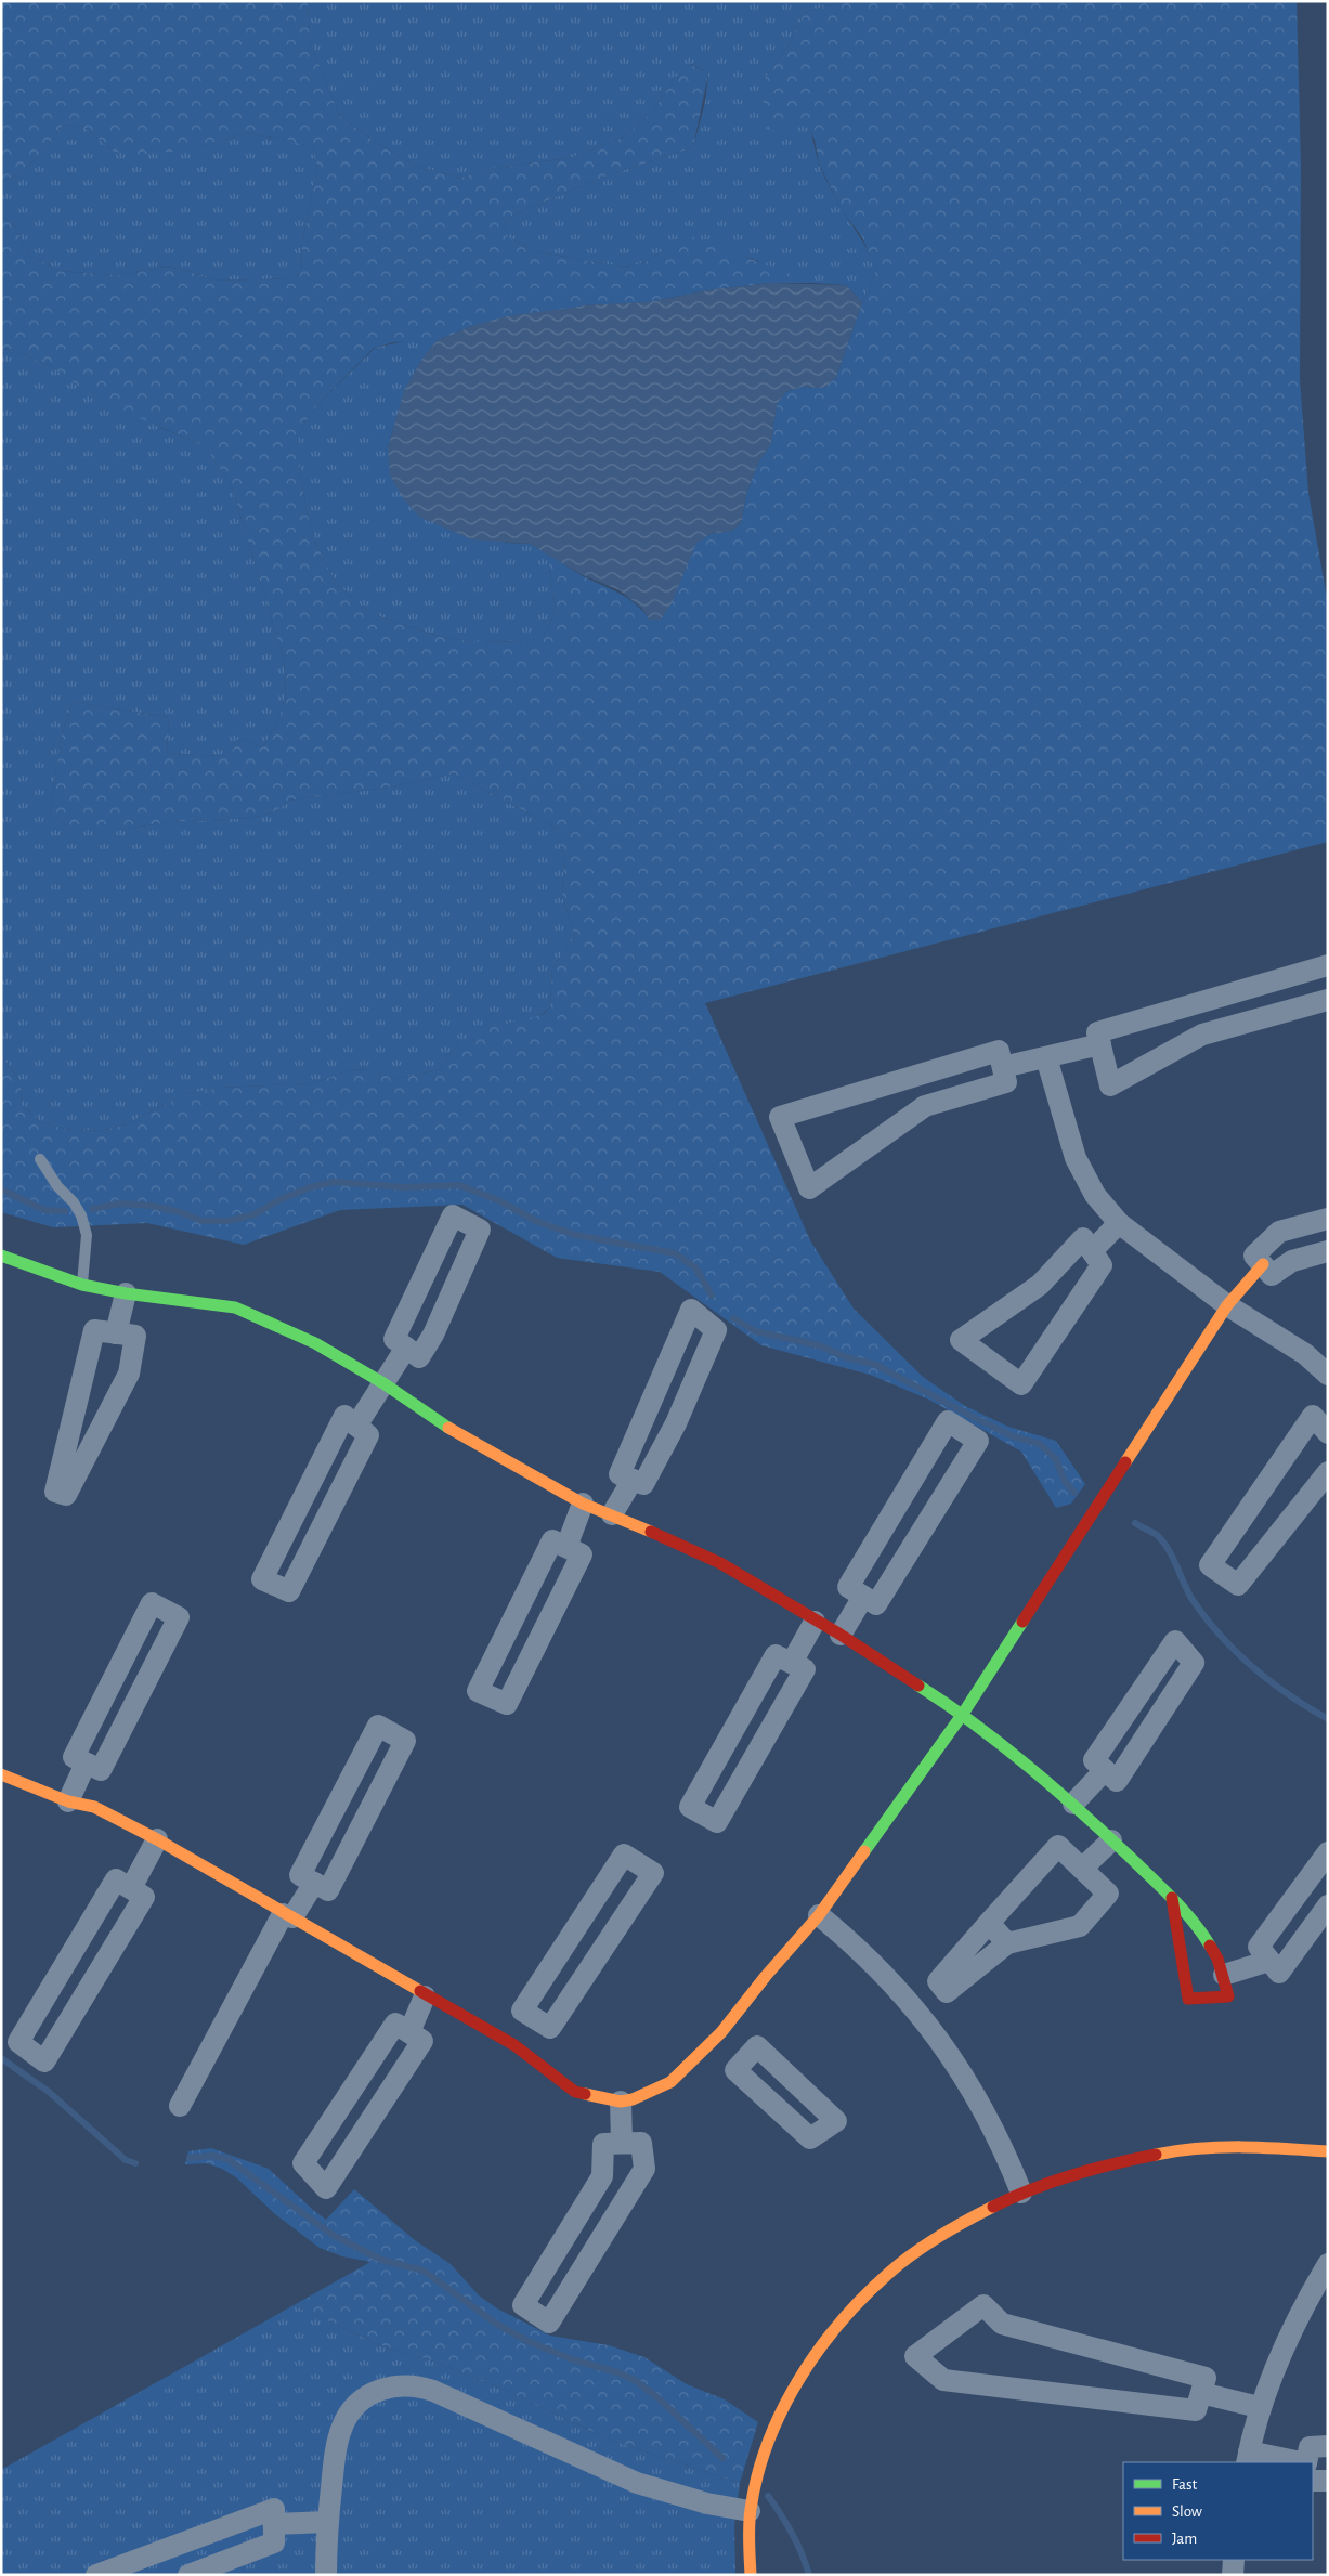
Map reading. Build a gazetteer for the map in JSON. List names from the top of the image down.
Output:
{
  "legend": ["Fast", "Slow", "Jam"]
}
